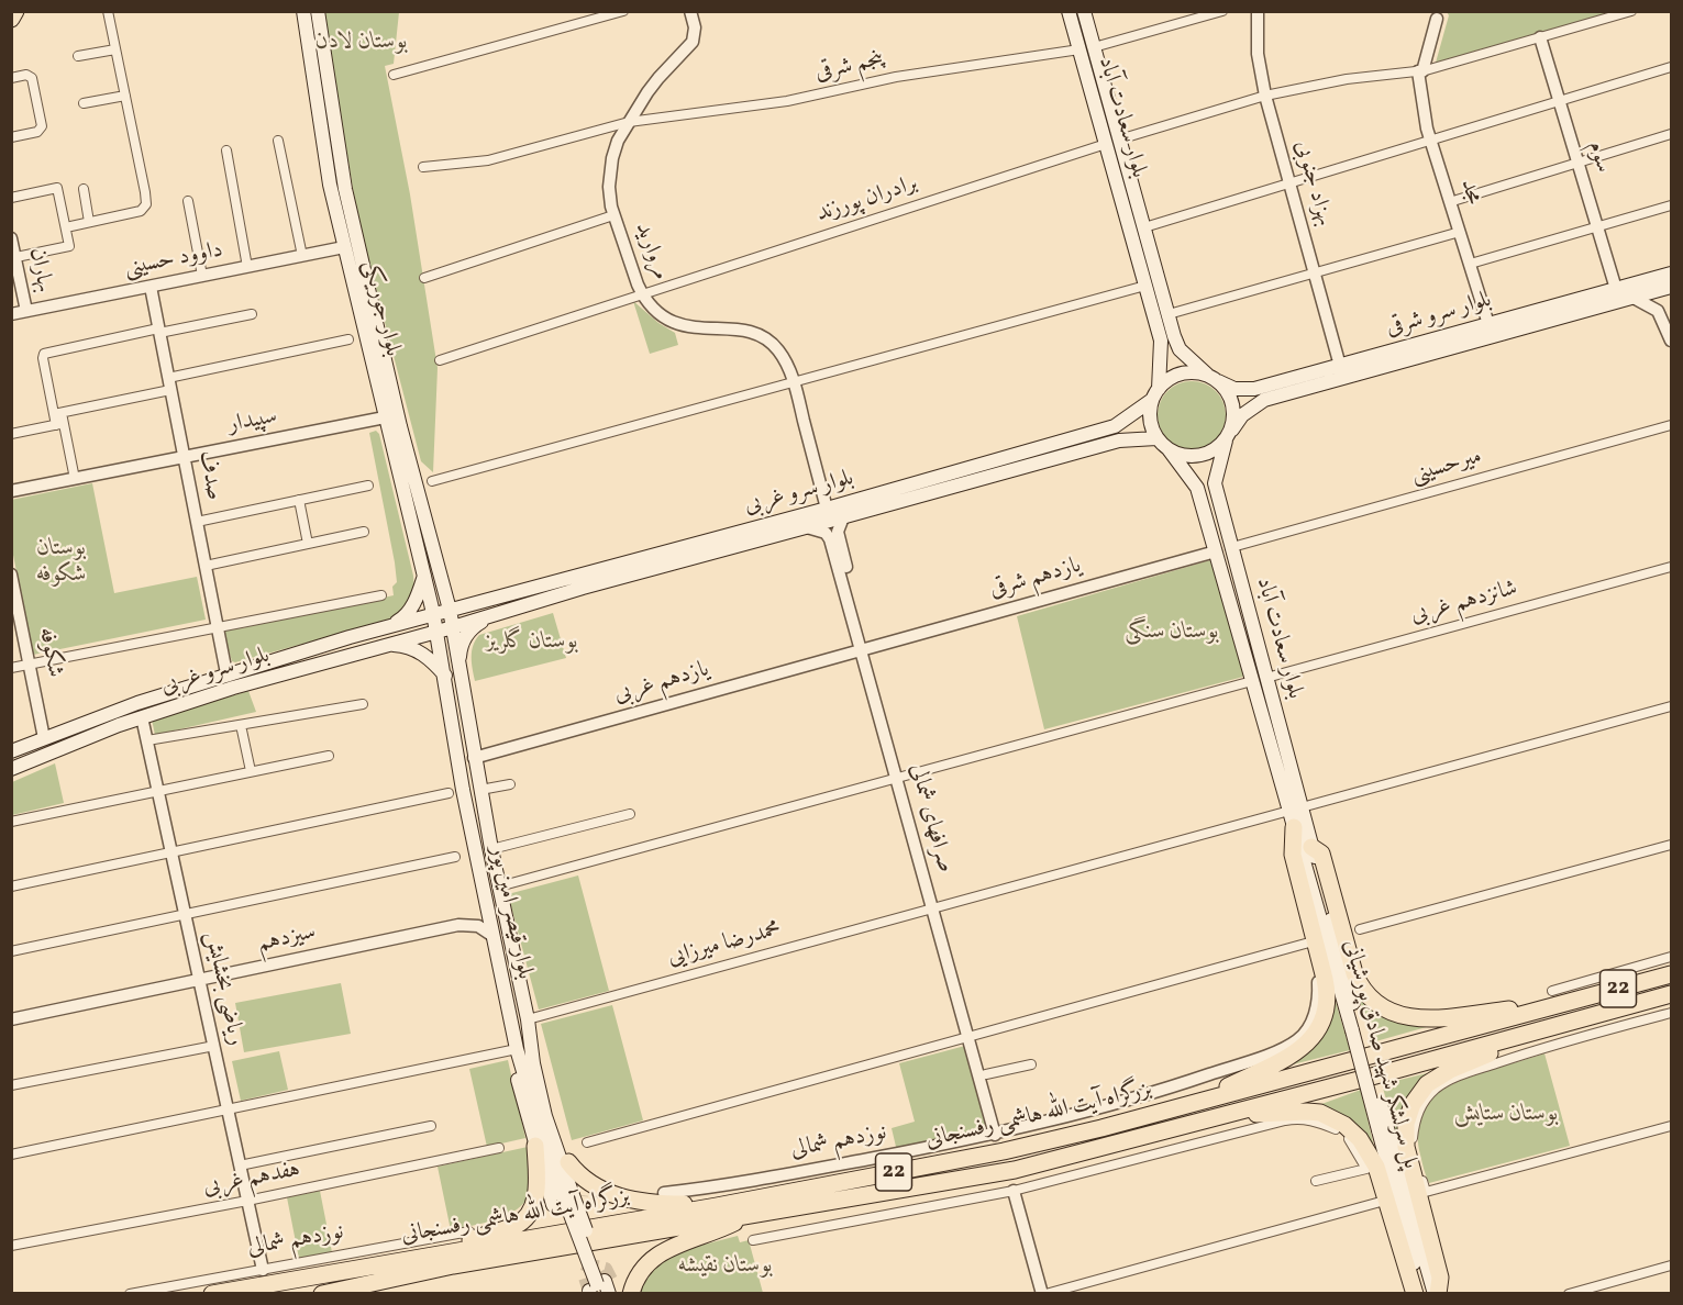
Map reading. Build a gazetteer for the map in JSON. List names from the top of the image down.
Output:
{
  "streets": {
    "highway": ["22", "بزرگراه آیت الله هاشمی رفسنجانی"],
    "main road": [
      "بلوار سعادت آباد",
      "بلوار جوریکی",
      "بلوار سرو شرقی",
      "بلوار سرو غربی",
      "بلوار قیصر امین پور",
      "پل سرلشکر شهید صادق پورشیانی"
    ],
    "street": [
      "پنجم شرقی",
      "سوم",
      "بهزاد جنوبی",
      "مجد",
      "برادران پورزند",
      "مروارید",
      "داوود حسینی",
      "بهاران",
      "سپیدار",
      "میرحسینی",
      "صدف",
      "یازدهم شرقی",
      "شانزدهم غربی",
      "شکوفه",
      "یازدهم غربی",
      "صرافهای شمالی",
      "سیزدهم",
      "محمدرضا میرزایی",
      "ریاضی بخشایش",
      "نوزدهم شمالی",
      "هفدهم غربی"
    ]
  },
  "crossings": [
    ["پنجم شرقی", "بلوار سعادت آباد"],
    ["پنجم شرقی", "مروارید"],
    ["بلوار سعادت آباد", "برادران پورزند"],
    ["بلوار سعادت آباد", "بلوار سرو شرقی"],
    ["بلوار سعادت آباد", "میرحسینی"],
    ["بلوار سعادت آباد", "بلوار سرو غربی"],
    ["بلوار سعادت آباد", "یازدهم شرقی"],
    ["بلوار سعادت آباد", "شانزدهم غربی"],
    ["بلوار سعادت آباد", "محمدرضا میرزایی"],
    ["بلوار سعادت آباد", "پل سرلشکر شهید صادق پورشیانی"],
    ["سوم", "برادران پورزند"],
    ["سوم", "بلوار سرو شرقی"],
    ["بهزاد جنوبی", "برادران پورزند"],
    ["بهزاد جنوبی", "بلوار سرو شرقی"],
    ["مجد", "برادران پورزند"],
    ["مجد", "بلوار سرو شرقی"],
    ["برادران پورزند", "مروارید"],
    ["مروارید", "بلوار سرو غربی"],
    ["داوود حسینی", "بهاران"],
    ["داوود حسینی", "بلوار جوریکی"],
    ["داوود حسینی", "صدف"],
    ["بلوار جوریکی", "سپیدار"],
    ["بلوار جوریکی", "بلوار سرو غربی"],
    ["بلوار جوریکی", "بلوار قیصر امین پور"],
    ["بلوار سرو شرقی", "بلوار سرو غربی"],
    ["سپیدار", "صدف"],
    ["صدف", "بلوار سرو غربی"],
    ["بلوار سرو غربی", "شکوفه"],
    ["بلوار سرو غربی", "صرافهای شمالی"],
    ["بلوار سرو غربی", "بلوار قیصر امین پور"],
    ["بلوار سرو غربی", "ریاضی بخشایش"],
    ["یازدهم شرقی", "یازدهم غربی"],
    ["یازدهم شرقی", "صرافهای شمالی"],
    ["یازدهم غربی", "صرافهای شمالی"],
    ["یازدهم غربی", "بلوار قیصر امین پور"],
    ["صرافهای شمالی", "محمدرضا میرزایی"],
    ["صرافهای شمالی", "نوزدهم شمالی"],
    ["بلوار قیصر امین پور", "سیزدهم"],
    ["بلوار قیصر امین پور", "محمدرضا میرزایی"],
    ["سیزدهم", "ریاضی بخشایش"],
    ["محمدرضا میرزایی", "پل سرلشکر شهید صادق پورشیانی"],
    ["ریاضی بخشایش", "نوزدهم شمالی"],
    ["ریاضی بخشایش", "هفدهم غربی"]
  ],
  "parks": [
    "بوستان لادن",
    "بوستان شکوفه",
    "بوستان سنگی",
    "بوستان گلریز",
    "بوستان ستایش",
    "بوستان نقیشه"
  ]
}
